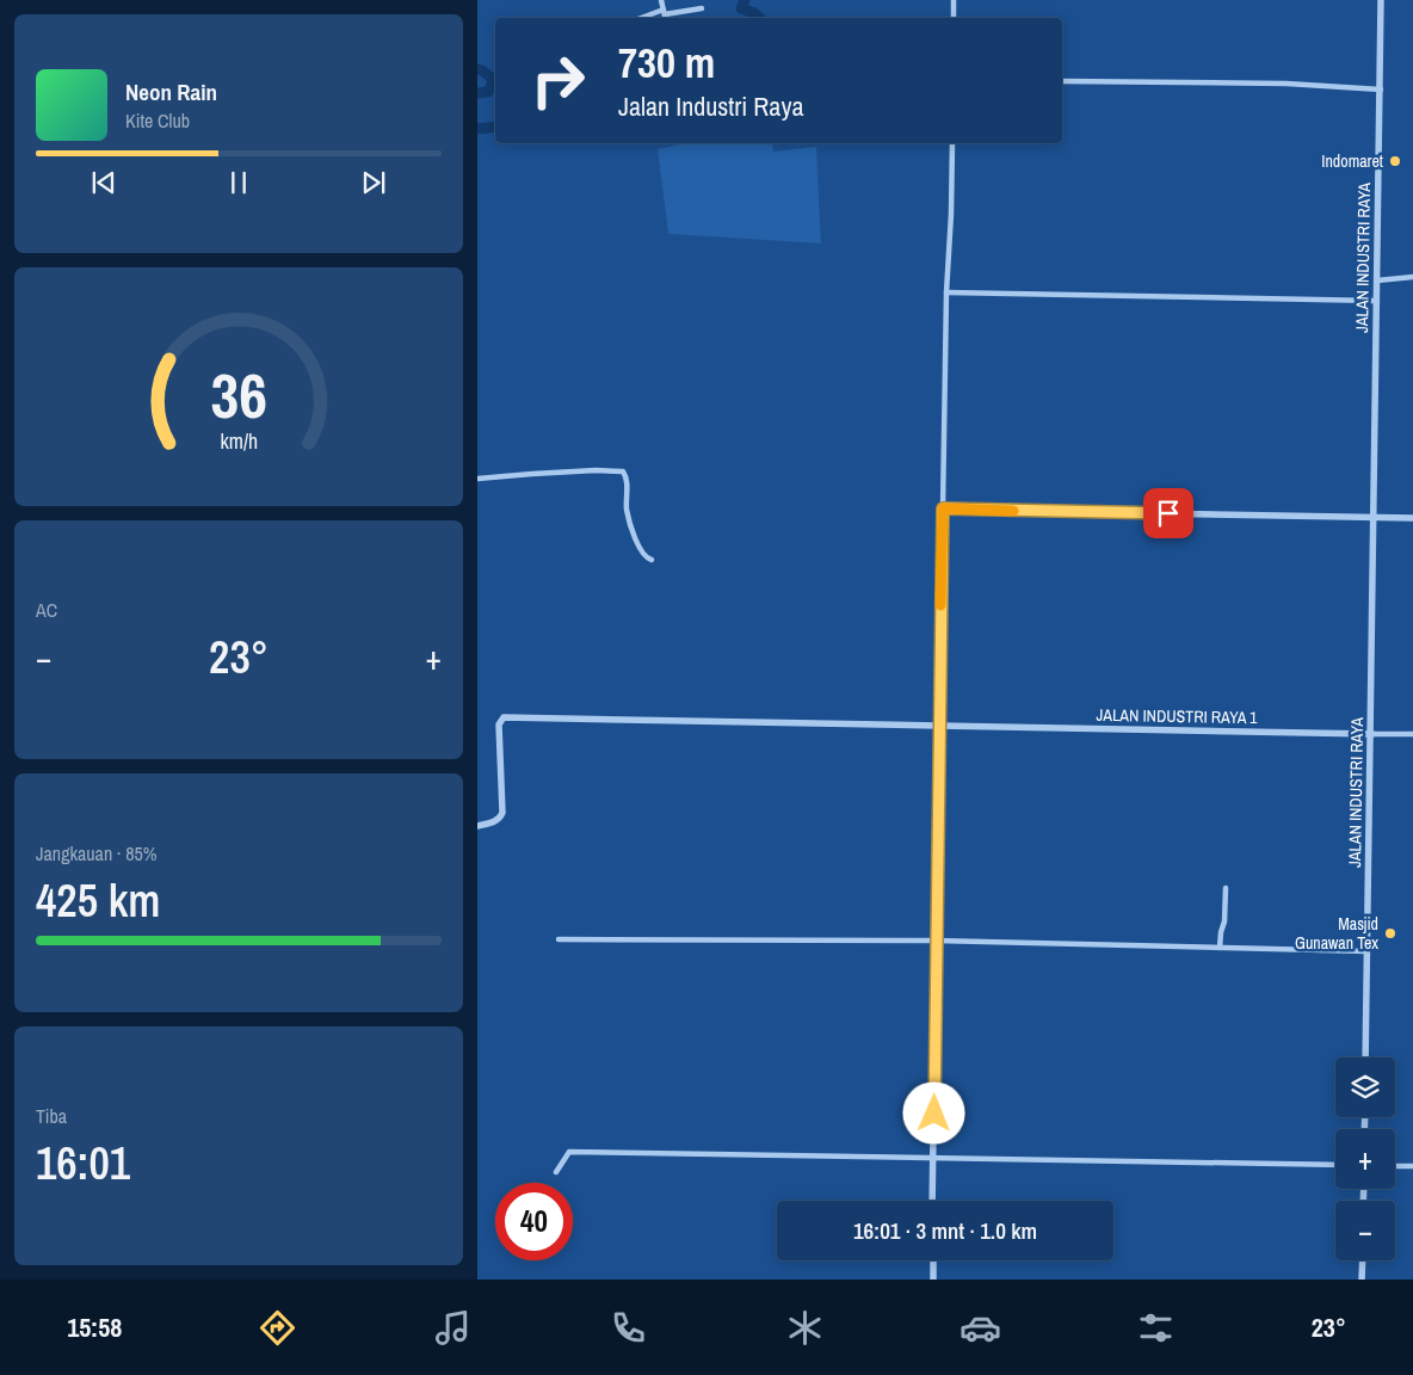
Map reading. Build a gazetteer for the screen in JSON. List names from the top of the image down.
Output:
{
  "streets": {
    "street": ["JALAN INDUSTRI RAYA", "JALAN INDUSTRI RAYA 1"]
  },
  "crossings": [
    ["JALAN INDUSTRI RAYA", "JALAN INDUSTRI RAYA 1"]
  ],
  "places": ["Indomaret", "Masjid Gunawan Tex"],
  "page": {
    "turn": ["730 m", "Jalan Industri Raya"],
    "song": ["Neon Rain", "Kite Club"],
    "tile": [
      "AC",
      ["Jangkauan · 85%", "425 km"],
      ["Tiba", "16:01"]
    ],
    "heat": ["−", "23°", "+"],
    "map_buttons": ["+", "−"],
    "limit": "40",
    "trip": "16:01 · 3 mnt · 1.0 km",
    "tabs": ["15:58", "23°"],
    "gauge": ["36", "km/h"]
  }
}
